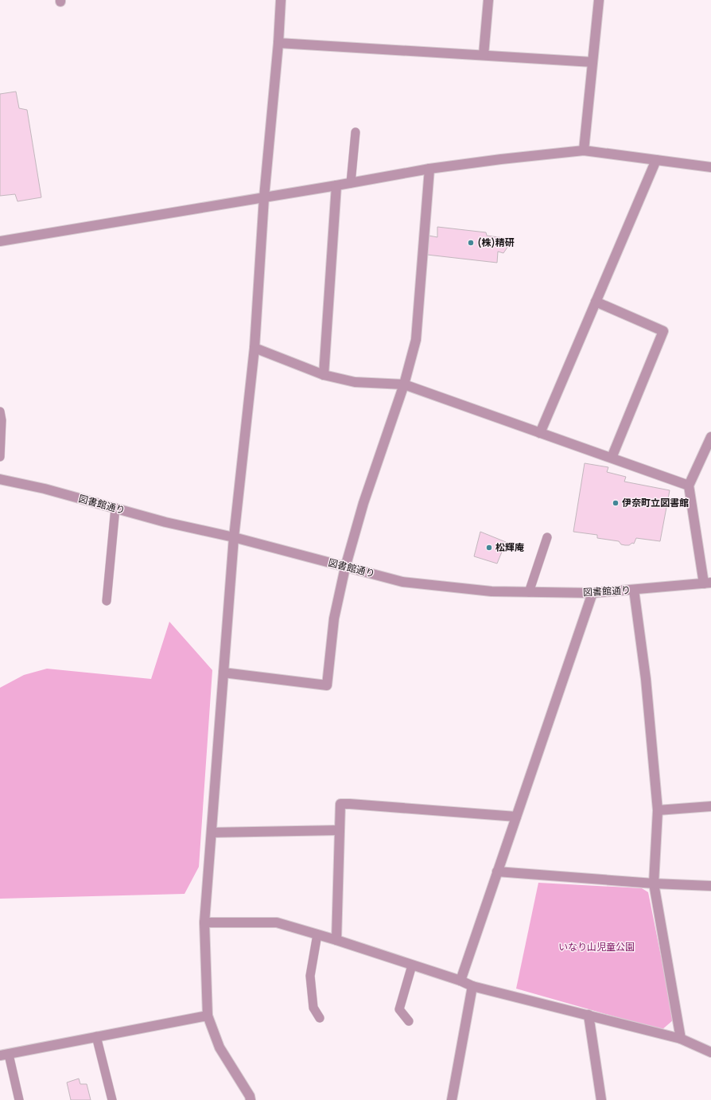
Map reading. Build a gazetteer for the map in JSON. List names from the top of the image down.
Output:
{
  "streets": {
    "street": ["図書館通り"]
  },
  "parks": ["いなり山児童公園"],
  "places": ["(株)精研", "伊奈町立図書館", "松輝庵"]
}
